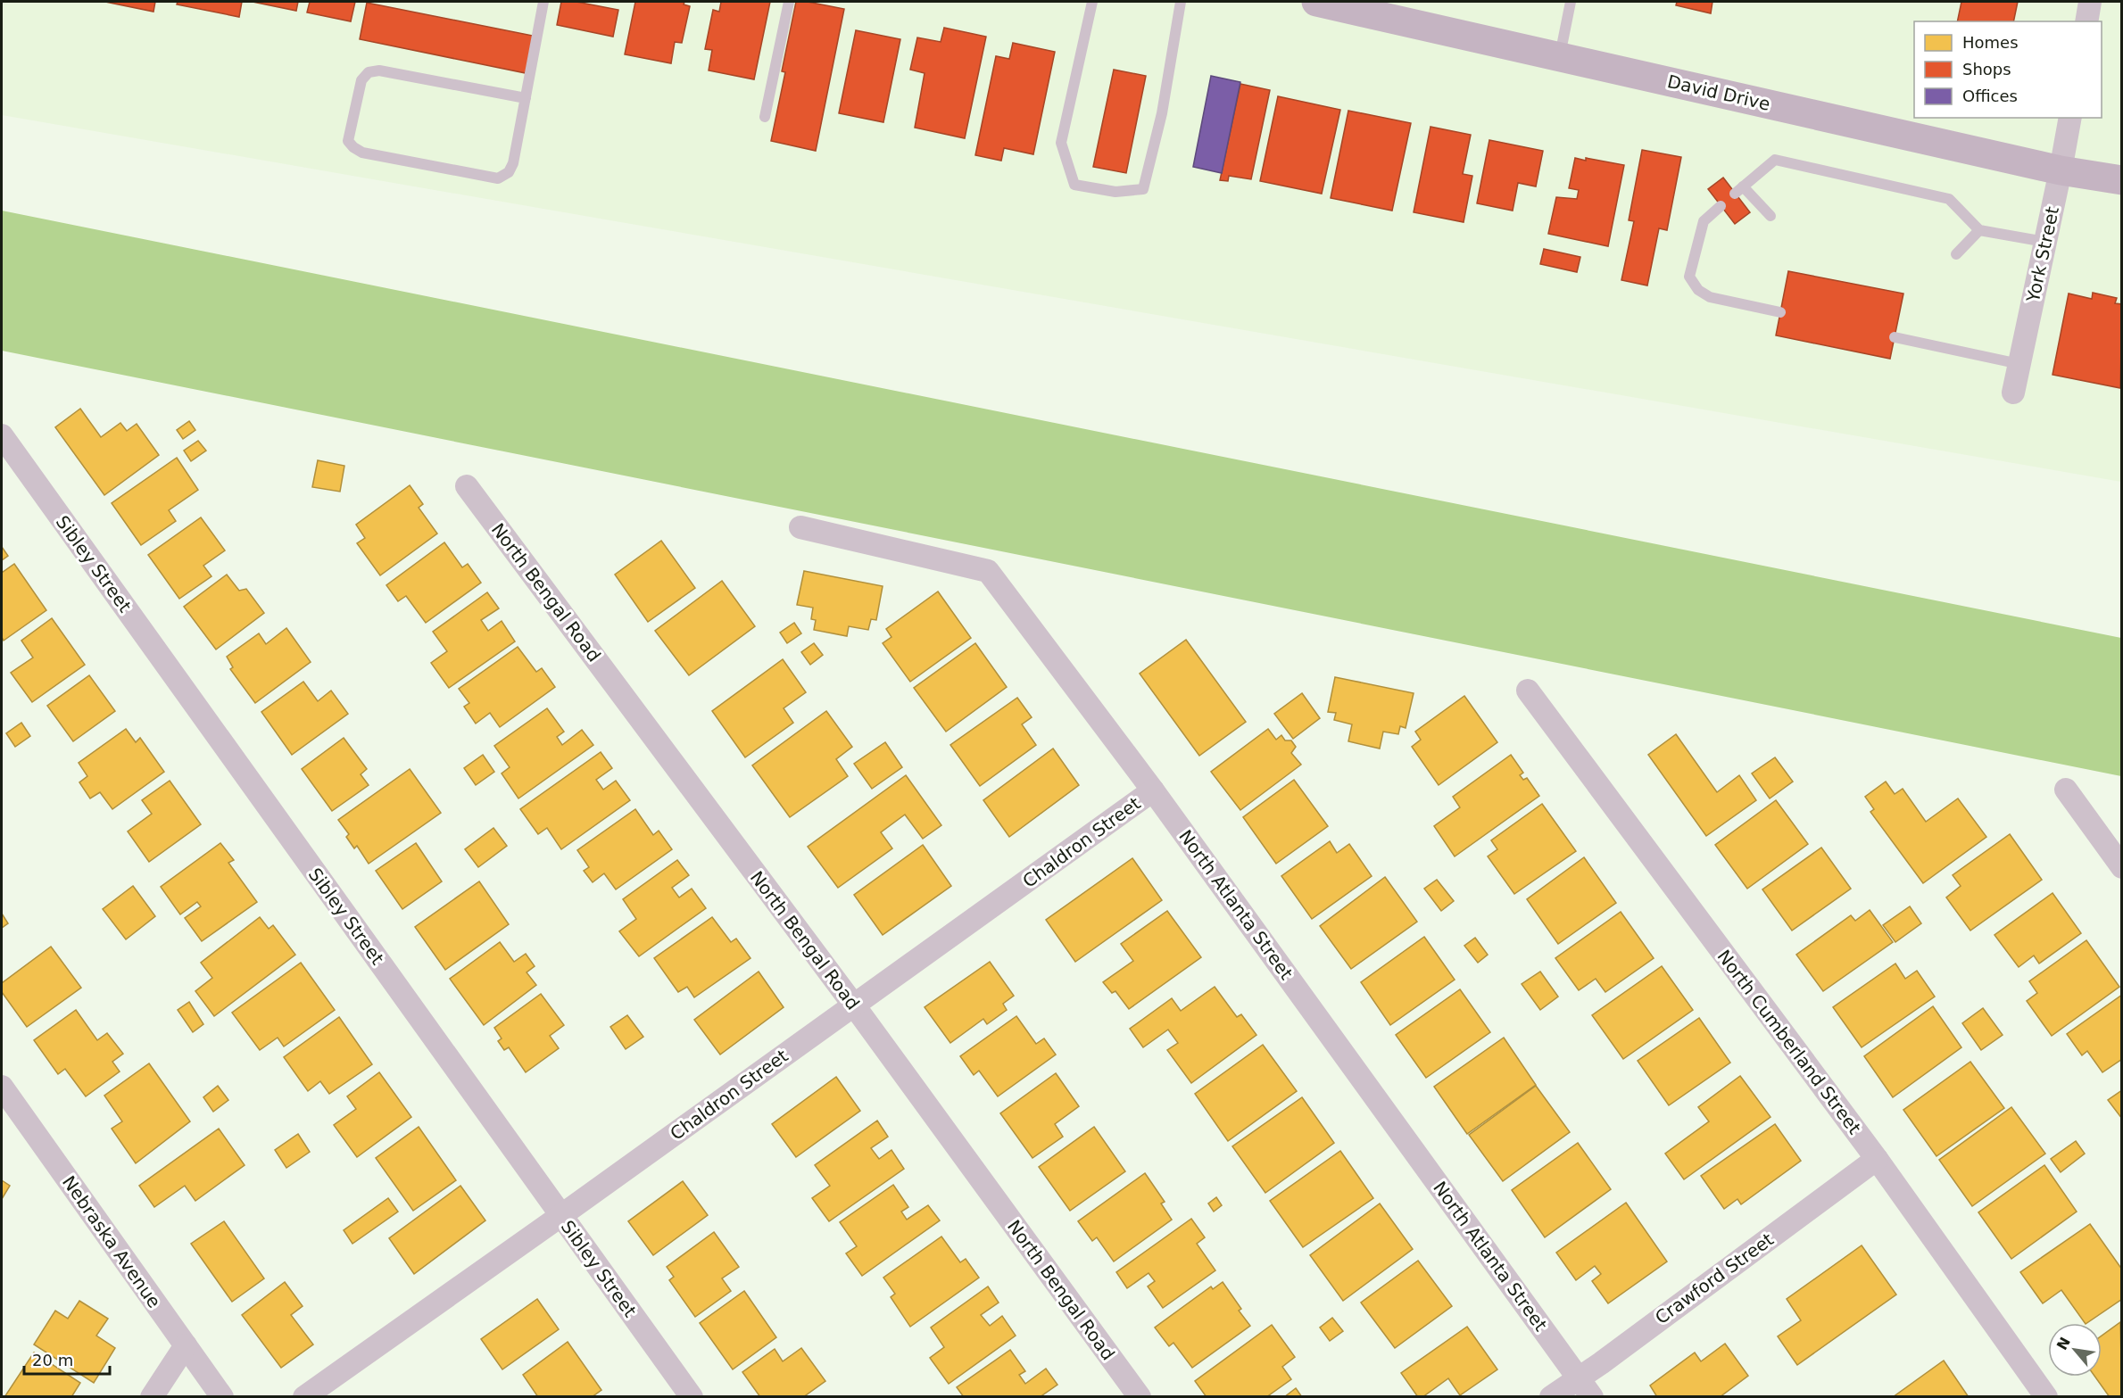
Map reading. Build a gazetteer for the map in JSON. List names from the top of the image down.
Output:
{
  "streets": {
    "main road": ["David Drive"],
    "street": [
      "York Street",
      "Sibley Street",
      "North Bengal Road",
      "Chaldron Street",
      "North Atlanta Street",
      "North Cumberland Street",
      "Nebraska Avenue",
      "Crawford Street"
    ]
  },
  "crossings": [
    ["David Drive", "York Street"],
    ["Sibley Street", "Chaldron Street"],
    ["North Bengal Road", "Chaldron Street"],
    ["Chaldron Street", "North Atlanta Street"],
    ["North Atlanta Street", "Crawford Street"],
    ["North Cumberland Street", "Crawford Street"]
  ],
  "legend": ["Homes", "Shops", "Offices"],
  "scale_bar": "20 m",
  "north": "top left"
}
